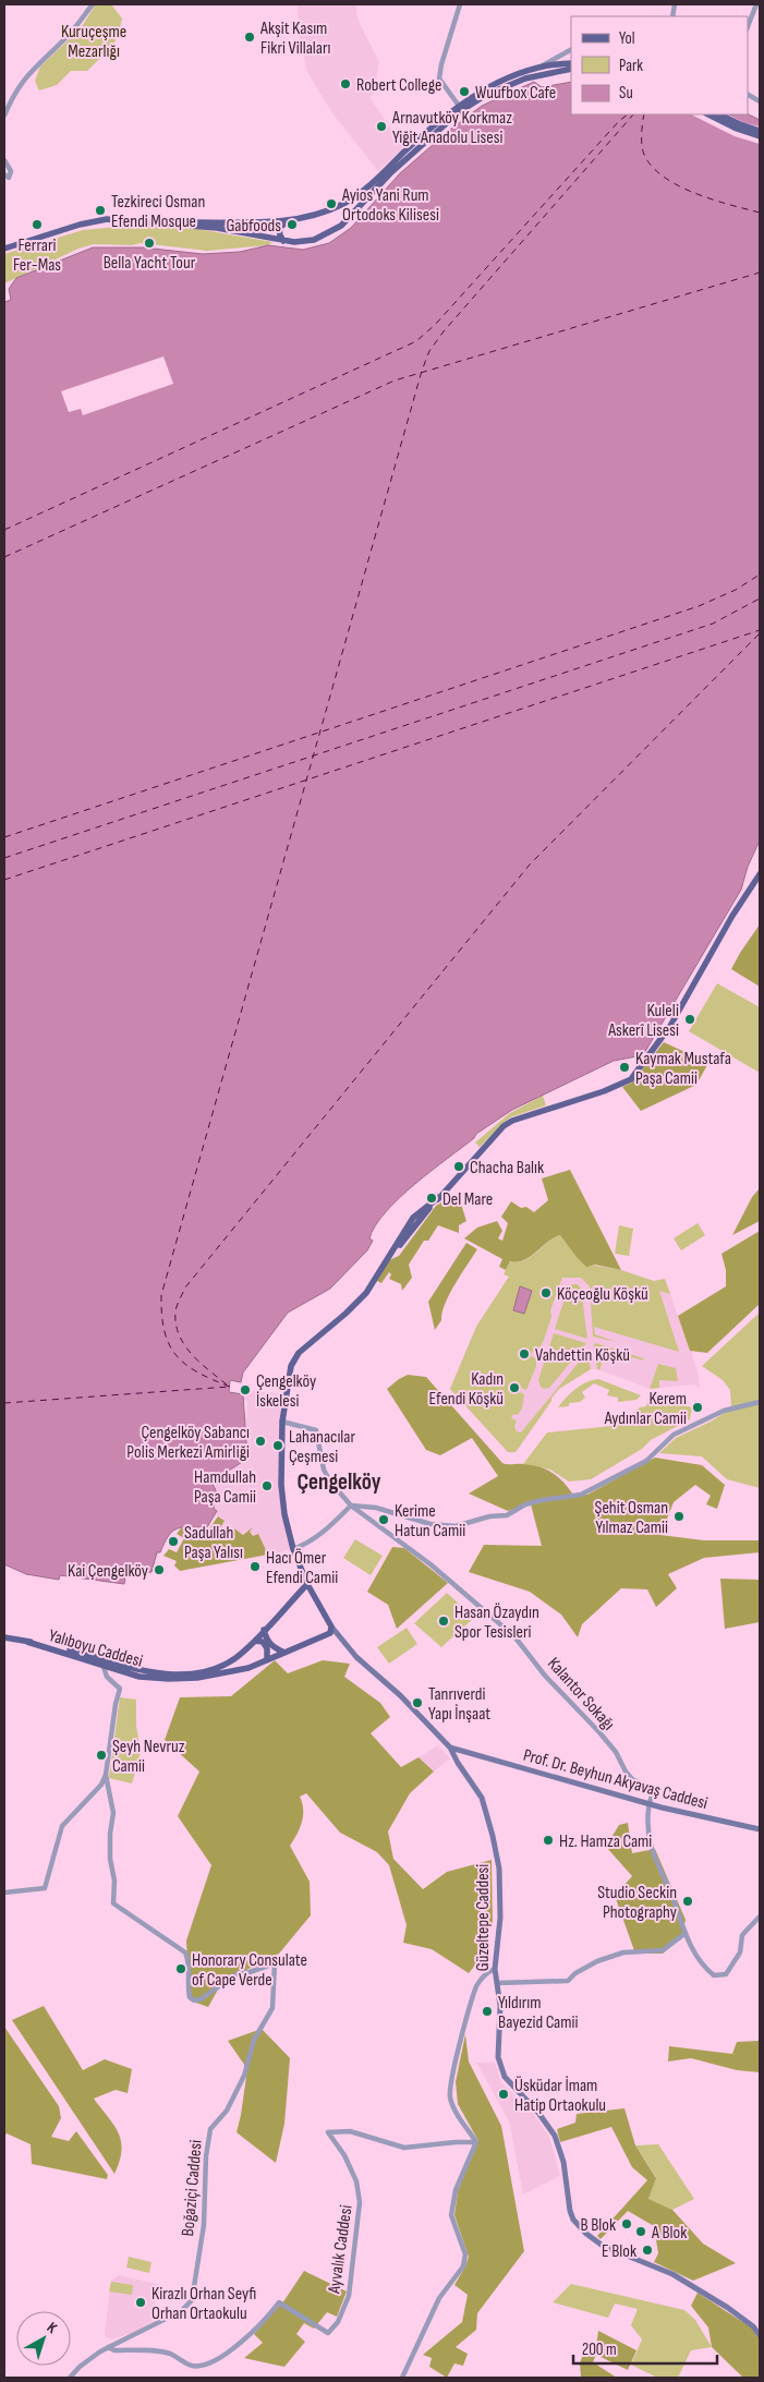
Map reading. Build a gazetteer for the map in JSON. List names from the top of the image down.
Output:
{
  "streets": {
    "main road": ["Yalıboyu Caddesi", "Prof. Dr. Beyhun Akyavaş Caddesi", "Güzeltepe Caddesi"],
    "street": ["Kalantor Sokağı", "Boğaziçi Caddesi", "Ayvalık Caddesi"]
  },
  "crossings": [
    ["Kalantor Sokağı", "Prof. Dr. Beyhun Akyavaş Caddesi"],
    ["Prof. Dr. Beyhun Akyavaş Caddesi", "Güzeltepe Caddesi"],
    ["Boğaziçi Caddesi", "Ayvalık Caddesi"]
  ],
  "districts": ["Çengelköy"],
  "parks": ["Kuruçeşme Mezarlığı"],
  "places": [
    "Akşit Kasım Fikri Villaları",
    "Robert College",
    "Wuufbox Cafe",
    "Arnavutköy Korkmaz Yiğit Anadolu Lisesi",
    "Ayios Yani Rum Ortodoks Kilisesi",
    "Tezkireci Osman Efendi Mosque",
    "Ferrari Fer-Mas",
    "Gabfoods",
    "Bella Yacht Tour",
    "Kuleli Askerî Lisesi",
    "Kaymak Mustafa Paşa Camii",
    "Chacha Balık",
    "Del Mare",
    "Köçeoğlu Köşkü",
    "Vahdettin Köşkü",
    "Kadın Efendi Köşkü",
    "Çengelköy İskelesi",
    "Kerem Aydınlar Camii",
    "Çengelköy Sabancı Polis Merkezi Amirliği",
    "Lahanacılar Çeşmesi",
    "Hamdullah Paşa Camii",
    "Şehit Osman Yılmaz Camii",
    "Kerime Hatun Camii",
    "Sadullah Paşa Yalısı",
    "Hacı Ömer Efendi Camii",
    "Kai Çengelköy",
    "Hasan Özaydın Spor Tesisleri",
    "Tanrıverdi Yapı İnşaat",
    "Şeyh Nevruz Camii",
    "Hz. Hamza Cami",
    "Studio Seckin Photography",
    "Honorary Consulate of Cape Verde",
    "Yıldırım Bayezid Camii",
    "Üsküdar İmam Hatip Ortaokulu",
    "B Blok",
    "A Blok",
    "E Blok",
    "Kirazlı Orhan Seyfi Orhan Ortaokulu"
  ],
  "legend": ["Yol", "Park", "Su"],
  "scale_bar": "200 m",
  "north": "top right"
}
